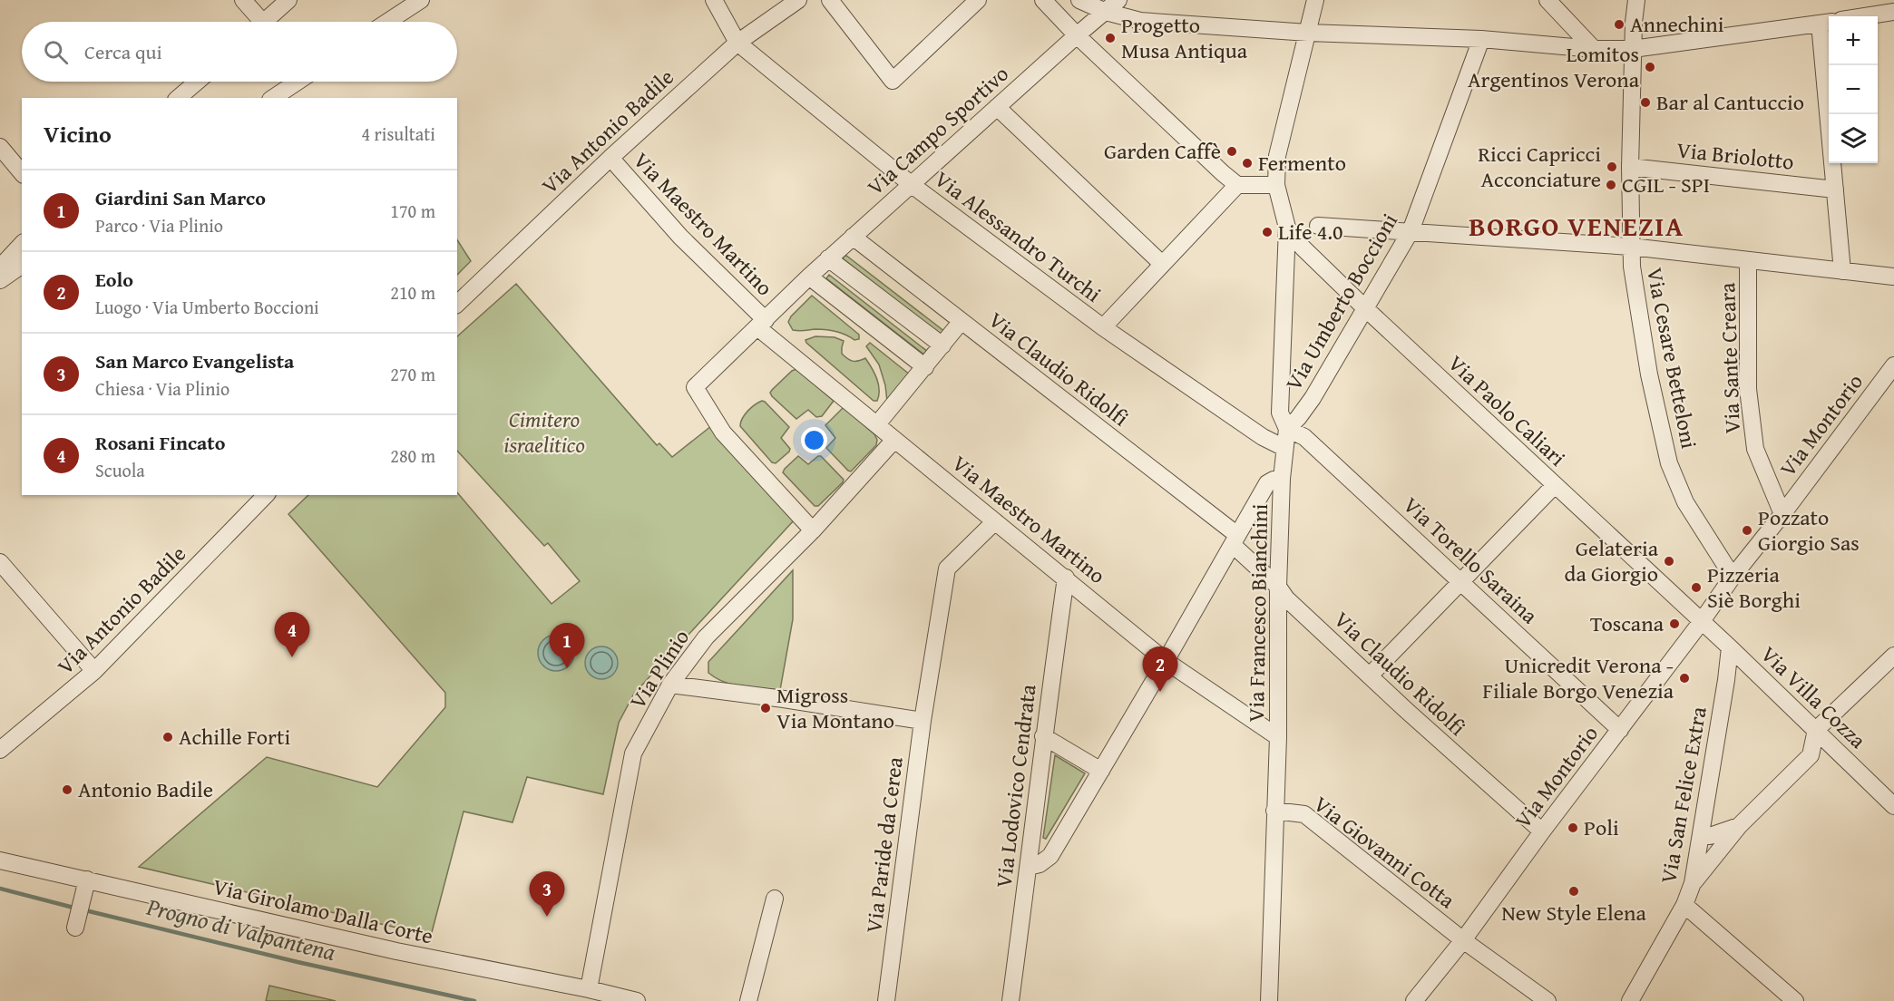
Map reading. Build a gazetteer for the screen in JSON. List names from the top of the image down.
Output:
{
  "streets": {
    "street": [
      "Via Campo Sportivo",
      "Via Antonio Badile",
      "Via Briolotto",
      "Via Maestro Martino",
      "Via Alessandro Turchi",
      "Via Umberto Boccioni",
      "Via Cesare Betteloni",
      "Via Sante Creara",
      "Via Claudio Ridolfi",
      "Via Paolo Caliari",
      "Via Montorio",
      "Via Torello Saraina",
      "Via Francesco Bianchini",
      "Via Plinio",
      "Via Villa Cozza",
      "Via Lodovico Cendrata",
      "Via San Felice Extra",
      "Via Paride da Cerea",
      "Via Giovanni Cotta",
      "Via Girolamo Dalla Corte"
    ]
  },
  "crossings": [
    ["Via Campo Sportivo", "Via Maestro Martino"],
    ["Via Campo Sportivo", "Via Alessandro Turchi"],
    ["Via Campo Sportivo", "Via Claudio Ridolfi"],
    ["Via Campo Sportivo", "Via Plinio"],
    ["Via Antonio Badile", "Via Maestro Martino"],
    ["Via Antonio Badile", "Via Alessandro Turchi"],
    ["Via Briolotto", "Via Cesare Betteloni"],
    ["Via Maestro Martino", "Via Francesco Bianchini"],
    ["Via Maestro Martino", "Via Plinio"],
    ["Via Maestro Martino", "Via Lodovico Cendrata"],
    ["Via Maestro Martino", "Via Paride da Cerea"],
    ["Via Alessandro Turchi", "Via Francesco Bianchini"],
    ["Via Umberto Boccioni", "Via Paolo Caliari"],
    ["Via Umberto Boccioni", "Via Torello Saraina"],
    ["Via Umberto Boccioni", "Via Francesco Bianchini"],
    ["Via Cesare Betteloni", "Via Montorio"],
    ["Via Sante Creara", "Via Montorio"],
    ["Via Claudio Ridolfi", "Via Montorio"],
    ["Via Claudio Ridolfi", "Via Francesco Bianchini"],
    ["Via Paolo Caliari", "Via Montorio"],
    ["Via Paolo Caliari", "Via Francesco Bianchini"],
    ["Via Paolo Caliari", "Via Villa Cozza"],
    ["Via Montorio", "Via Torello Saraina"],
    ["Via Montorio", "Via Villa Cozza"],
    ["Via Montorio", "Via Giovanni Cotta"],
    ["Via Torello Saraina", "Via Francesco Bianchini"],
    ["Via Francesco Bianchini", "Via Giovanni Cotta"],
    ["Via Plinio", "Via Girolamo Dalla Corte"],
    ["Via Villa Cozza", "Via San Felice Extra"]
  ],
  "districts": ["BORGO VENEZIA"],
  "water": ["Progno di Valpantena"],
  "parks": ["Cimitero israelitico"],
  "places": [
    "Annechini",
    "Progetto Musa Antiqua",
    "Lomitos Argentinos Verona",
    "Bar al Cantuccio",
    "Garden Caffè",
    "Fermento",
    "Ricci Capricci Acconciature",
    "CGIL - SPI",
    "Life 4.0",
    "Pozzato Giorgio Sas",
    "Gelateria da Giorgio",
    "Pizzeria Siè Borghi",
    "Toscana",
    "Unicredit Verona - Filiale Borgo Venezia",
    "Migross Via Montano",
    "Achille Forti",
    "Antonio Badile",
    "Poli",
    "New Style Elena"
  ],
  "page": {
    "map_buttons": ["+", "−"],
    "search": "Cerca qui",
    "heading": ["Vicino", "4 risultati"],
    "list": [
      {
        "mark": "1",
        "name": "Giardini San Marco",
        "note": "Parco · Via Plinio",
        "value": "170 m"
      },
      {
        "mark": "2",
        "name": "Eolo",
        "note": "Luogo · Via Umberto Boccioni",
        "value": "210 m"
      },
      {
        "mark": "3",
        "name": "San Marco Evangelista",
        "note": "Chiesa · Via Plinio",
        "value": "270 m"
      },
      {
        "mark": "4",
        "name": "Rosani Fincato",
        "note": "Scuola",
        "value": "280 m"
      }
    ],
    "pins": [
      "4",
      "1",
      "2",
      "3"
    ]
  }
}
